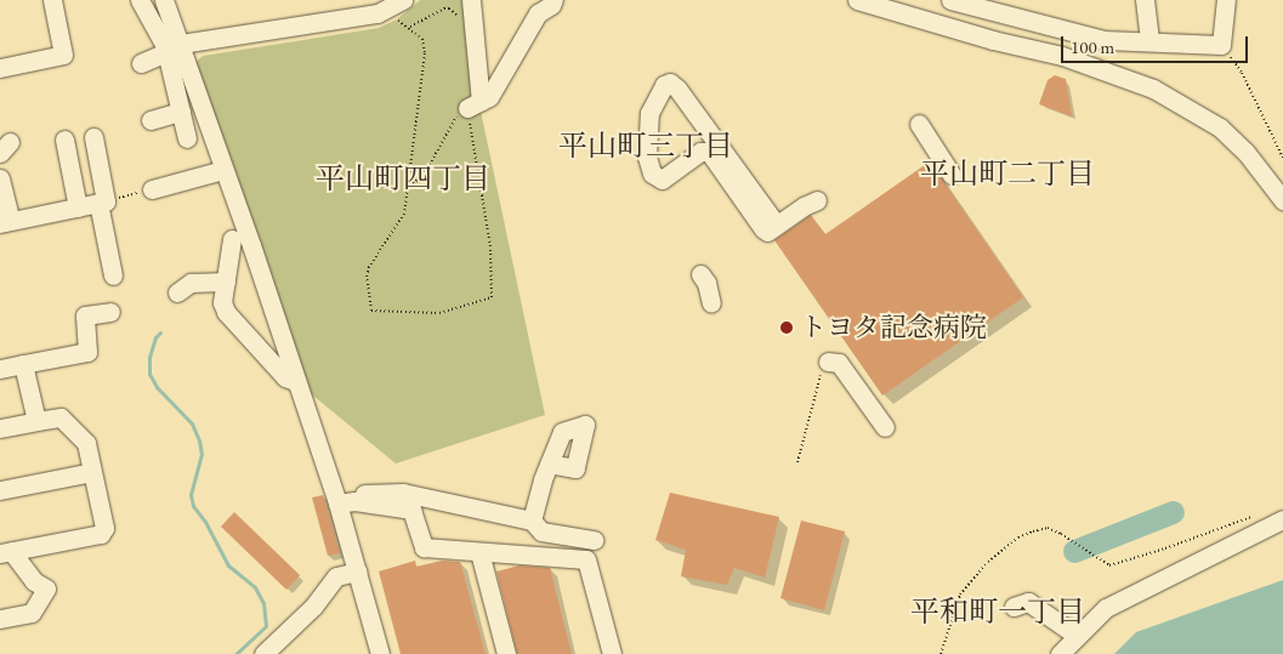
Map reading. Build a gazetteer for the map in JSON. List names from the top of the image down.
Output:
{
  "districts": [
    "平山町三丁目",
    "平山町二丁目",
    "平山町四丁目",
    "平和町一丁目"
  ],
  "places": ["トヨタ記念病院"],
  "scale_bar": "100 m"
}
